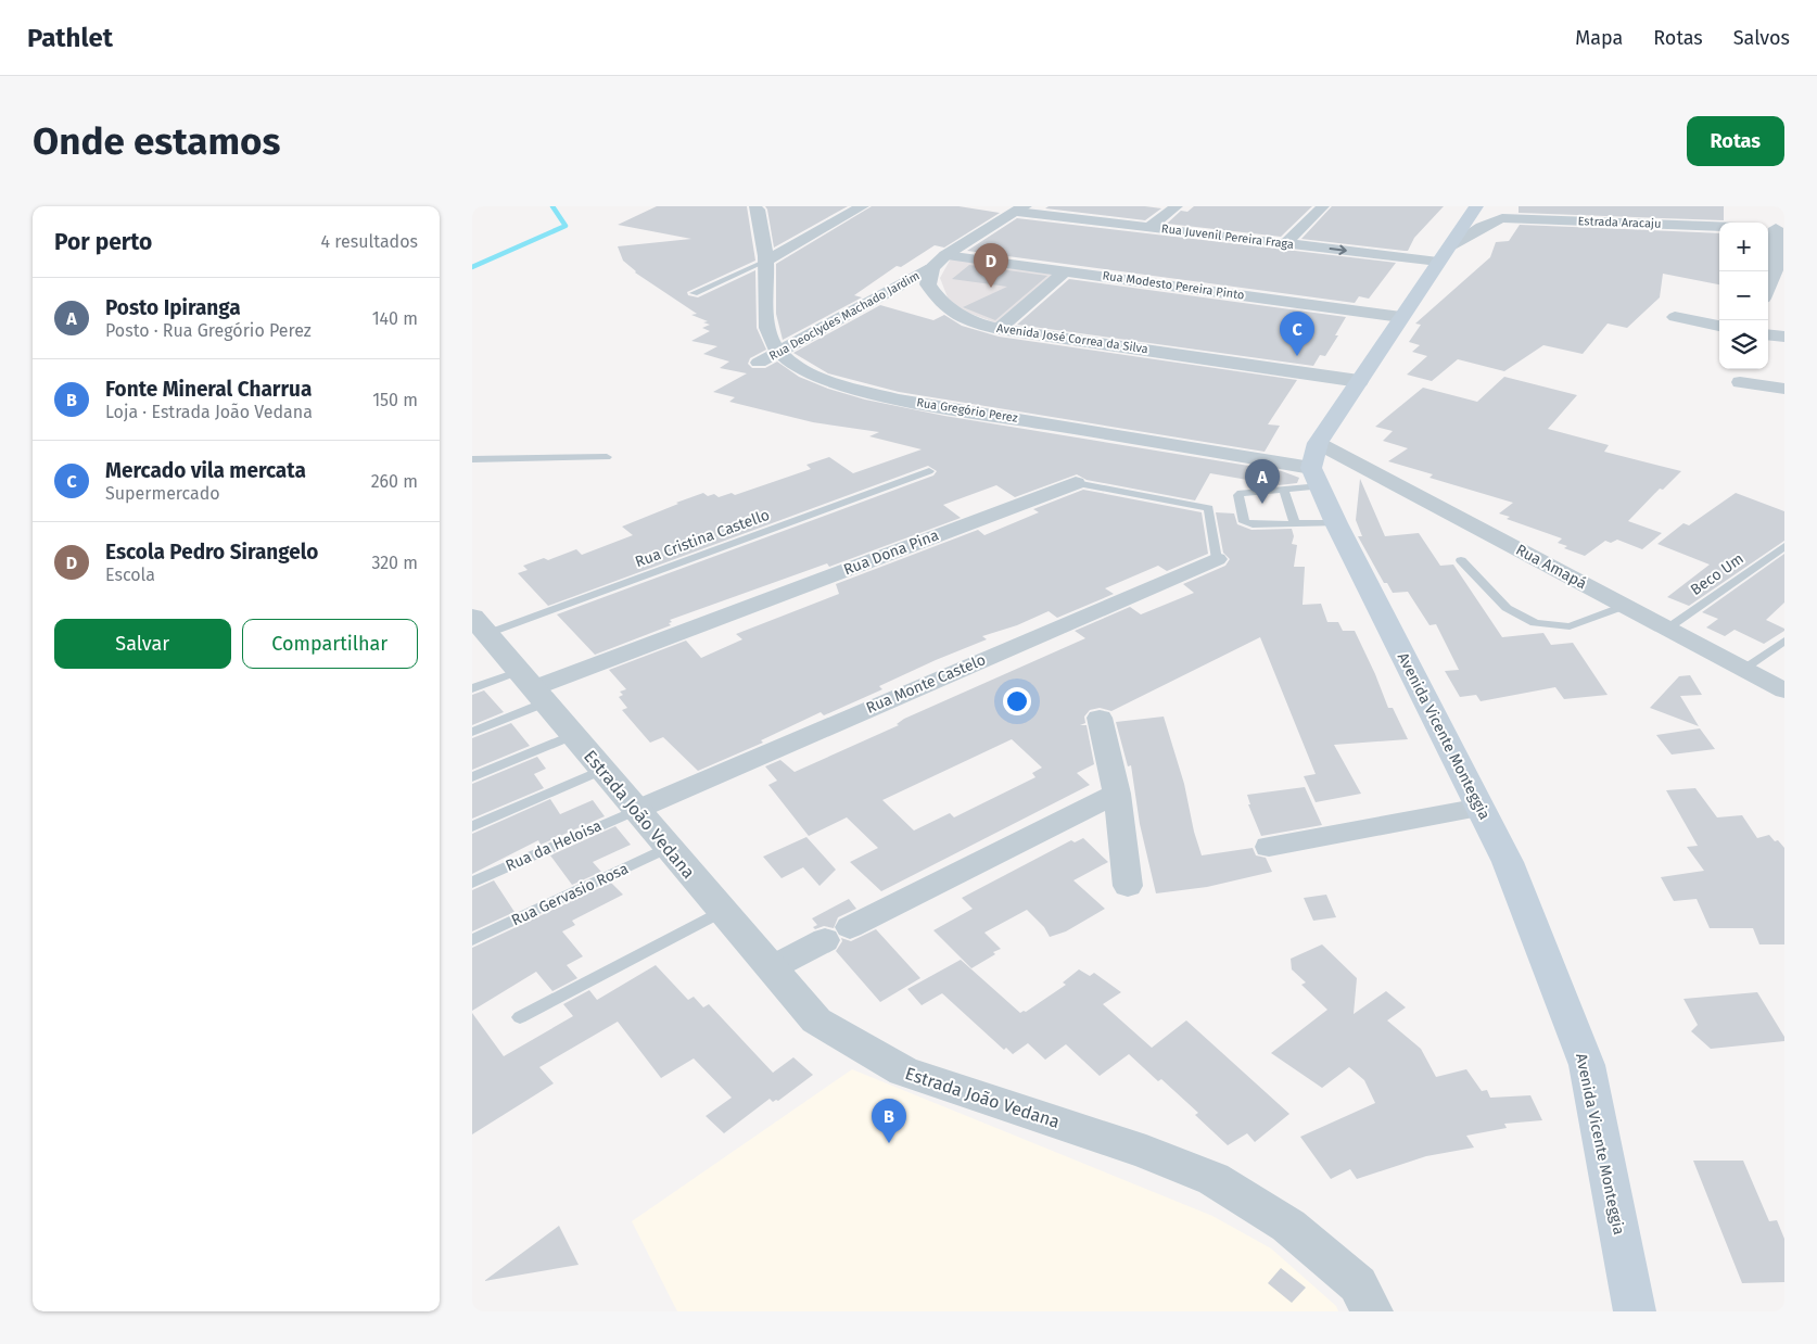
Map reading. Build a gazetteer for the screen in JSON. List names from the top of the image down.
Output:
{
  "streets": {
    "main road": ["Avenida Vicente Monteggia"],
    "street": [
      "Estrada Aracaju",
      "Rua Juvenil Pereira Fraga",
      "Rua Modesto Pereira Pinto",
      "Rua Deoclydes Machado Jardim",
      "Avenida José Correa da Silva",
      "Rua Gregório Perez",
      "Rua Dona Pina",
      "Rua Amapá",
      "Rua Monte Castelo",
      "Estrada João Vedana"
    ],
    "lane": [
      "Rua Cristina Castello",
      "Beco Um",
      "Rua da Heloisa",
      "Rua Gervasio Rosa"
    ]
  },
  "crossings": [
    ["Rua Deoclydes Machado Jardim", "Avenida José Correa da Silva"],
    ["Rua Deoclydes Machado Jardim", "Rua Gregório Perez"],
    ["Rua Gregório Perez", "Rua Amapá"],
    ["Rua Gregório Perez", "Avenida Vicente Monteggia"],
    ["Rua Cristina Castello", "Estrada João Vedana"],
    ["Rua Dona Pina", "Rua Monte Castelo"],
    ["Rua Dona Pina", "Estrada João Vedana"],
    ["Rua Amapá", "Beco Um"],
    ["Rua Amapá", "Avenida Vicente Monteggia"],
    ["Rua Monte Castelo", "Estrada João Vedana"],
    ["Rua Monte Castelo", "Rua da Heloisa"],
    ["Estrada João Vedana", "Rua da Heloisa"],
    ["Estrada João Vedana", "Rua Gervasio Rosa"]
  ],
  "one_way": ["Rua Juvenil Pereira Fraga"],
  "page": {
    "header": "Pathlet",
    "nav": ["Mapa", "Rotas", "Salvos"],
    "buttons": [
      "Rotas",
      ["Salvar", "Compartilhar"]
    ],
    "title": "Onde estamos",
    "heading": ["Por perto", "4 resultados"],
    "map_buttons": ["+", "−"],
    "pins": [
      "D",
      "C",
      "A",
      "B"
    ],
    "list": [
      {
        "mark": "A",
        "name": "Posto Ipiranga",
        "note": "Posto · Rua Gregório Perez",
        "value": "140 m"
      },
      {
        "mark": "B",
        "name": "Fonte Mineral Charrua",
        "note": "Loja · Estrada João Vedana",
        "value": "150 m"
      },
      {
        "mark": "C",
        "name": "Mercado vila mercata",
        "note": "Supermercado",
        "value": "260 m"
      },
      {
        "mark": "D",
        "name": "Escola Pedro Sirangelo",
        "note": "Escola",
        "value": "320 m"
      }
    ]
  }
}
